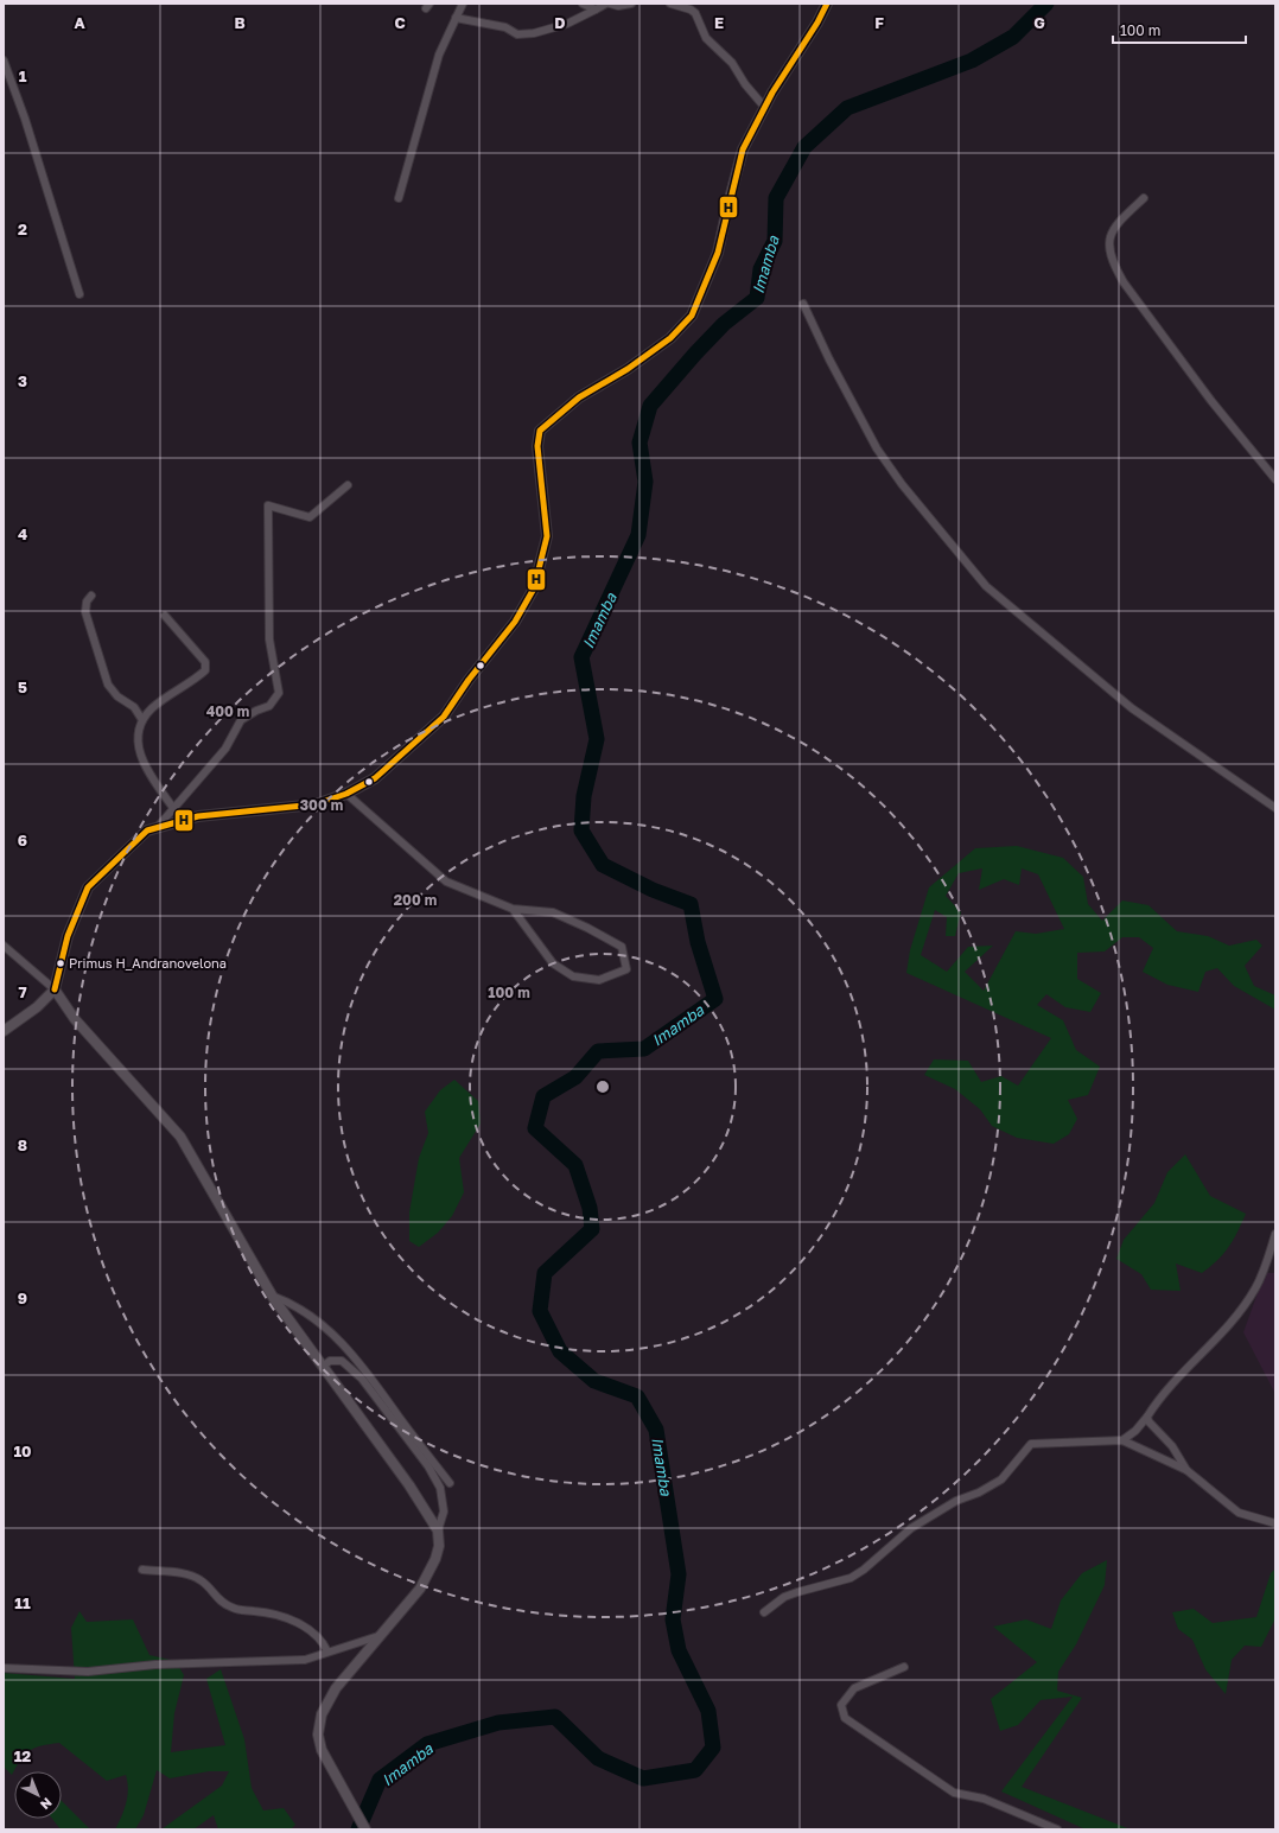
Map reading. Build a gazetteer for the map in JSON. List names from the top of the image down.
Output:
{
  "water": ["Imamba"],
  "places": ["Primus H_Andranovelona"],
  "lines": ["transit line H"],
  "scale_bar": "100 m",
  "north": "bottom right",
  "grid": {
    "columns": [
      "A",
      "B",
      "C",
      "D",
      "E",
      "F",
      "G"
    ],
    "rows": [
      "1",
      "2",
      "3",
      "4",
      "5",
      "6",
      "7",
      "8",
      "9",
      "10",
      "11",
      "12"
    ]
  },
  "rings": [
    "400 m",
    "300 m",
    "200 m",
    "100 m"
  ]
}
